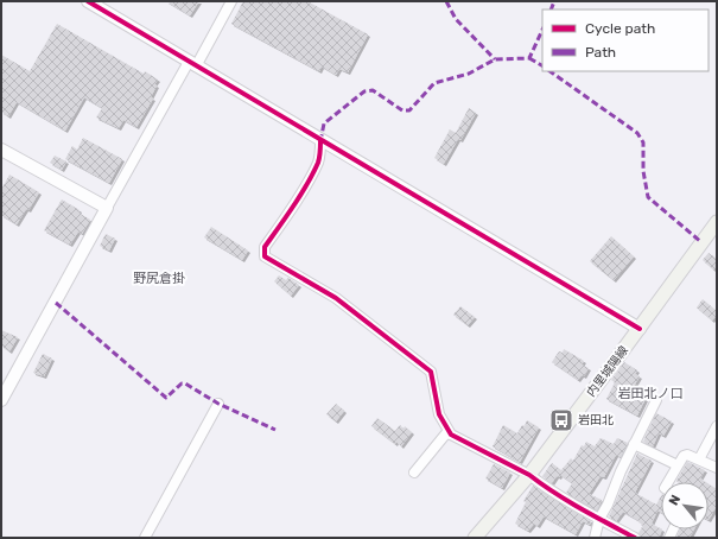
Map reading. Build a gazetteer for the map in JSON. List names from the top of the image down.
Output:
{
  "streets": {
    "main road": ["内里城陽線"]
  },
  "districts": ["野尻倉掛", "岩田北ノ口"],
  "places": {
    "bus stop": ["岩田北"]
  },
  "legend": ["Cycle path", "Path"],
  "north": "top left"
}
